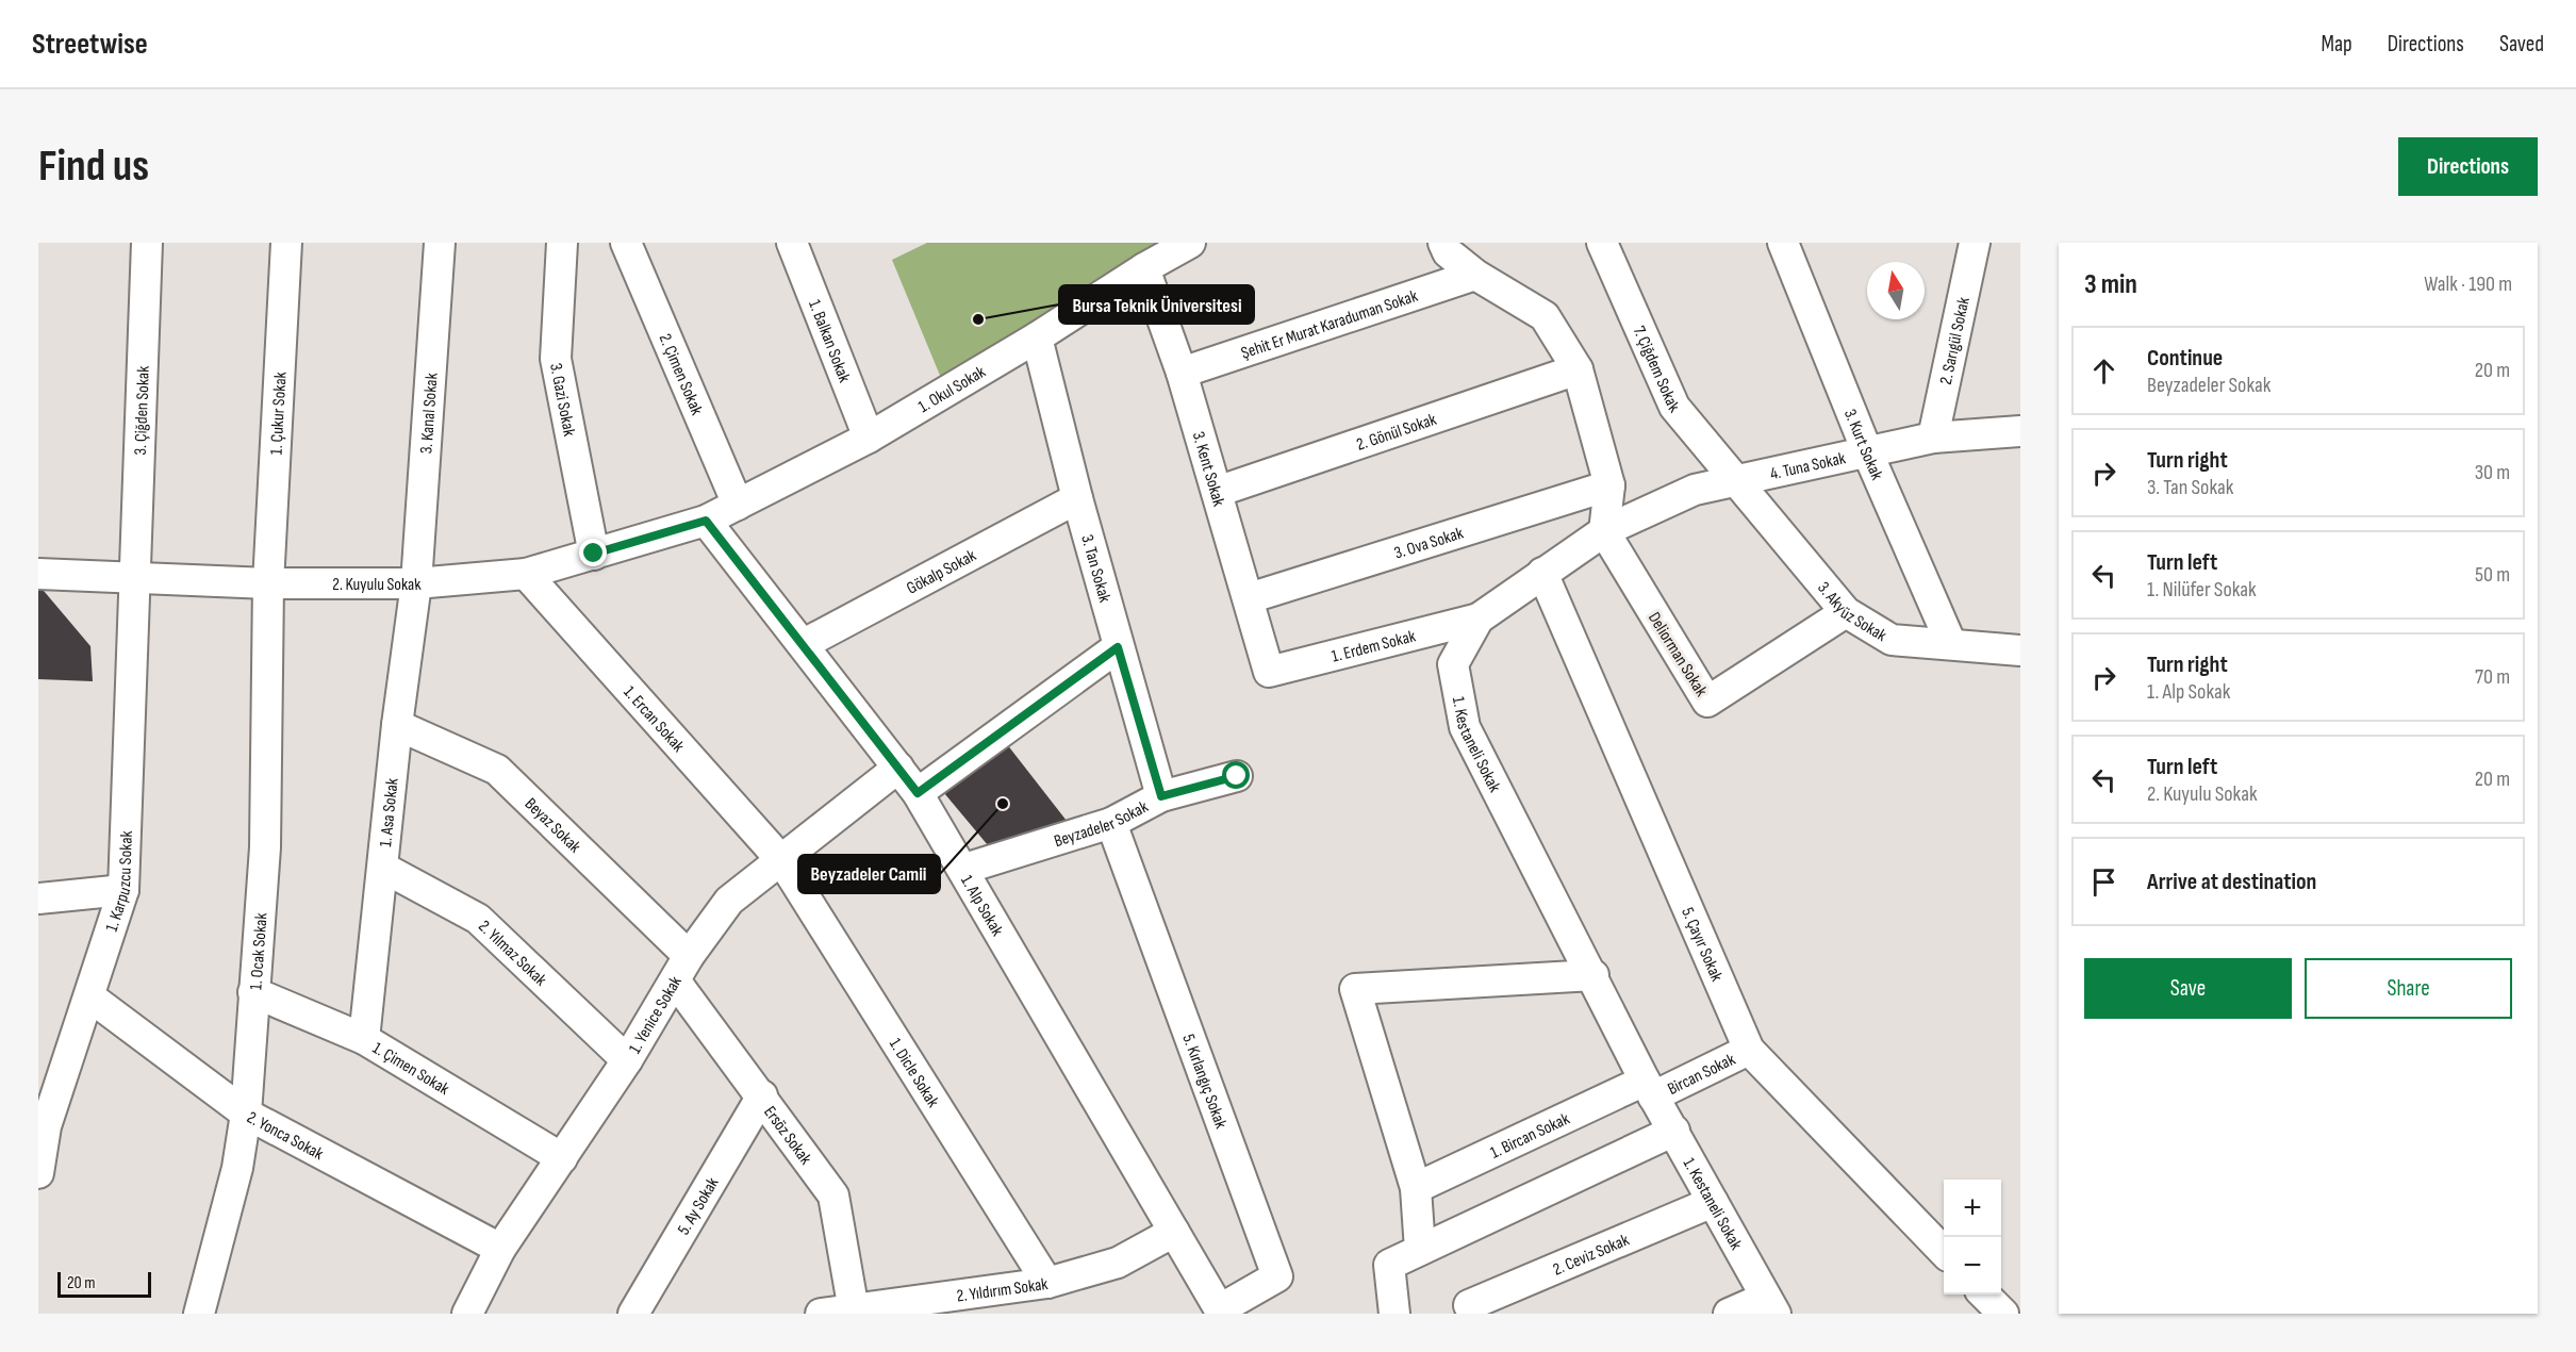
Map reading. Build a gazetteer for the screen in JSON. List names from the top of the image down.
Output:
{
  "streets": {
    "street": [
      "Şehit Er Murat Karaduman Sokak",
      "1. Balkan Sokak",
      "2. Sarıgül Sokak",
      "7. Çiğdem Sokak",
      "2. Çimen Sokak",
      "1. Okul Sokak",
      "3. Gazi Sokak",
      "3. Çiğden Sokak",
      "1. Çukur Sokak",
      "3. Kanal Sokak",
      "2. Gönül Sokak",
      "3. Kurt Sokak",
      "4. Tuna Sokak",
      "3. Kent Sokak",
      "3. Ova Sokak",
      "3. Tan Sokak",
      "Gökalp Sokak",
      "2. Kuyulu Sokak",
      "3. Akyüz Sokak",
      "1. Erdem Sokak",
      "Deliorman Sokak",
      "1. Ercan Sokak",
      "1. Kestaneli Sokak",
      "1. Asa Sokak",
      "Beyzadeler Sokak",
      "Beyaz Sokak",
      "1. Karpuzcu Sokak",
      "1. Alp Sokak",
      "5. Çayır Sokak",
      "1. Ocak Sokak",
      "2. Yılmaz Sokak",
      "1. Yenice Sokak",
      "1. Çimen Sokak",
      "1. Dicle Sokak",
      "Bircan Sokak",
      "5. Kırlangıç Sokak",
      "1. Bircan Sokak",
      "2. Yonca Sokak",
      "Ersöz Sokak",
      "5. Ay Sokak",
      "2. Ceviz Sokak",
      "2. Yıldırım Sokak"
    ]
  },
  "crossings": [
    ["Şehit Er Murat Karaduman Sokak", "3. Kent Sokak"],
    ["1. Balkan Sokak", "1. Okul Sokak"],
    ["2. Sarıgül Sokak", "4. Tuna Sokak"],
    ["7. Çiğdem Sokak", "4. Tuna Sokak"],
    ["7. Çiğdem Sokak", "3. Akyüz Sokak"],
    ["2. Çimen Sokak", "1. Okul Sokak"],
    ["1. Okul Sokak", "3. Kent Sokak"],
    ["1. Okul Sokak", "3. Tan Sokak"],
    ["1. Okul Sokak", "2. Kuyulu Sokak"],
    ["1. Okul Sokak", "1. Alp Sokak"],
    ["3. Gazi Sokak", "2. Kuyulu Sokak"],
    ["3. Çiğden Sokak", "2. Kuyulu Sokak"],
    ["3. Çiğden Sokak", "1. Karpuzcu Sokak"],
    ["1. Çukur Sokak", "2. Kuyulu Sokak"],
    ["1. Çukur Sokak", "1. Ocak Sokak"],
    ["3. Kanal Sokak", "2. Kuyulu Sokak"],
    ["3. Kanal Sokak", "1. Asa Sokak"],
    ["2. Gönül Sokak", "3. Kent Sokak"],
    ["3. Kurt Sokak", "4. Tuna Sokak"],
    ["3. Kurt Sokak", "3. Akyüz Sokak"],
    ["4. Tuna Sokak", "3. Akyüz Sokak"],
    ["4. Tuna Sokak", "Deliorman Sokak"],
    ["4. Tuna Sokak", "1. Kestaneli Sokak"],
    ["3. Kent Sokak", "3. Ova Sokak"],
    ["3. Kent Sokak", "1. Erdem Sokak"],
    ["3. Tan Sokak", "Gökalp Sokak"],
    ["3. Tan Sokak", "Beyzadeler Sokak"],
    ["Gökalp Sokak", "1. Alp Sokak"],
    ["2. Kuyulu Sokak", "1. Ercan Sokak"],
    ["2. Kuyulu Sokak", "1. Asa Sokak"],
    ["2. Kuyulu Sokak", "1. Karpuzcu Sokak"],
    ["2. Kuyulu Sokak", "1. Alp Sokak"],
    ["2. Kuyulu Sokak", "1. Ocak Sokak"],
    ["3. Akyüz Sokak", "Deliorman Sokak"],
    ["1. Erdem Sokak", "1. Kestaneli Sokak"],
    ["Deliorman Sokak", "1. Kestaneli Sokak"],
    ["1. Ercan Sokak", "1. Yenice Sokak"],
    ["1. Ercan Sokak", "1. Dicle Sokak"],
    ["1. Kestaneli Sokak", "5. Çayır Sokak"],
    ["1. Kestaneli Sokak", "Bircan Sokak"],
    ["1. Kestaneli Sokak", "1. Bircan Sokak"],
    ["1. Kestaneli Sokak", "2. Ceviz Sokak"],
    ["1. Asa Sokak", "Beyaz Sokak"],
    ["1. Asa Sokak", "2. Yılmaz Sokak"],
    ["1. Asa Sokak", "1. Çimen Sokak"],
    ["Beyzadeler Sokak", "1. Alp Sokak"],
    ["Beyzadeler Sokak", "5. Kırlangıç Sokak"],
    ["Beyaz Sokak", "1. Yenice Sokak"],
    ["Beyaz Sokak", "Ersöz Sokak"],
    ["1. Karpuzcu Sokak", "2. Yonca Sokak"],
    ["1. Alp Sokak", "1. Yenice Sokak"],
    ["1. Alp Sokak", "5. Kırlangıç Sokak"],
    ["1. Alp Sokak", "2. Yıldırım Sokak"],
    ["5. Çayır Sokak", "Bircan Sokak"],
    ["1. Ocak Sokak", "1. Çimen Sokak"],
    ["1. Ocak Sokak", "2. Yonca Sokak"],
    ["2. Yılmaz Sokak", "1. Yenice Sokak"],
    ["1. Yenice Sokak", "1. Çimen Sokak"],
    ["1. Yenice Sokak", "1. Dicle Sokak"],
    ["1. Yenice Sokak", "2. Yonca Sokak"],
    ["1. Yenice Sokak", "Ersöz Sokak"],
    ["1. Dicle Sokak", "2. Yıldırım Sokak"],
    ["Bircan Sokak", "1. Bircan Sokak"],
    ["Ersöz Sokak", "5. Ay Sokak"],
    ["Ersöz Sokak", "2. Yıldırım Sokak"]
  ],
  "places": ["Bursa Teknik Üniversitesi", "Beyzadeler Camii"],
  "scale_bar": "20 m",
  "north": "top",
  "page": {
    "header": "Streetwise",
    "nav": ["Map", "Directions", "Saved"],
    "buttons": [
      "Directions",
      ["Save", "Share"]
    ],
    "title": "Find us",
    "heading": ["3 min", "Walk · 190 m"],
    "list": [
      ["Continue", "Beyzadeler Sokak", "20 m"],
      ["Turn right", "3. Tan Sokak", "30 m"],
      ["Turn left", "1. Nilüfer Sokak", "50 m"],
      ["Turn right", "1. Alp Sokak", "70 m"],
      ["Turn left", "2. Kuyulu Sokak", "20 m"],
      "Arrive at destination"
    ],
    "map_buttons": ["+", "−"],
    "scale": "20 m"
  }
}
